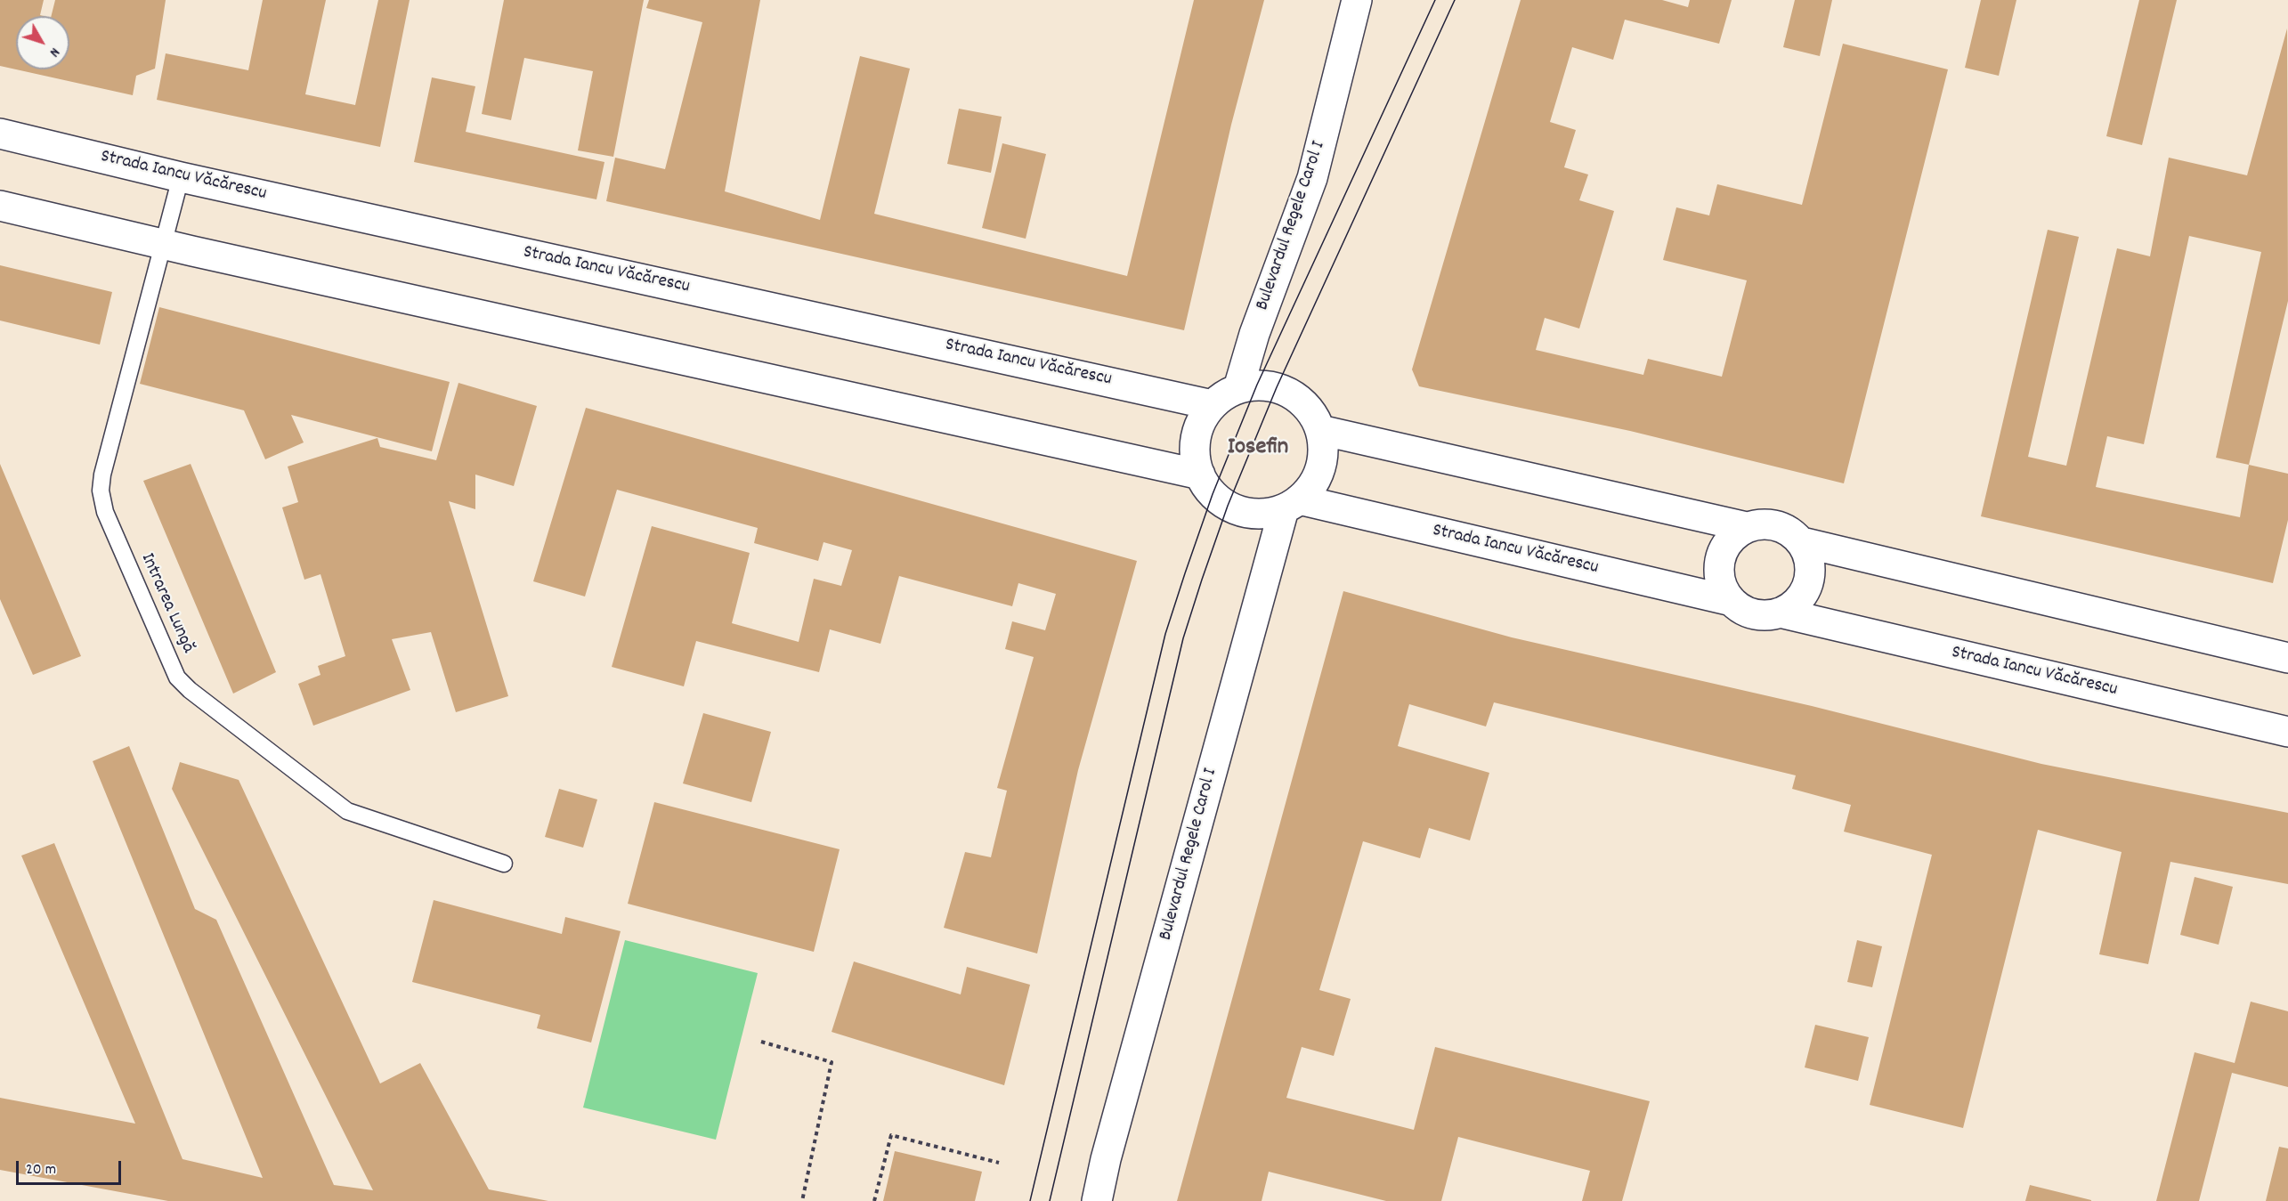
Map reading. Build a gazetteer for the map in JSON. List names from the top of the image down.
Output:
{
  "streets": {
    "street": ["Strada Iancu Văcărescu", "Bulevardul Regele Carol I"],
    "lane": ["Intrarea Lungă"]
  },
  "crossings": [
    ["Strada Iancu Văcărescu", "Bulevardul Regele Carol I"],
    ["Strada Iancu Văcărescu", "Intrarea Lungă"]
  ],
  "districts": ["Iosefin"],
  "scale_bar": "20 m",
  "north": "bottom right"
}
